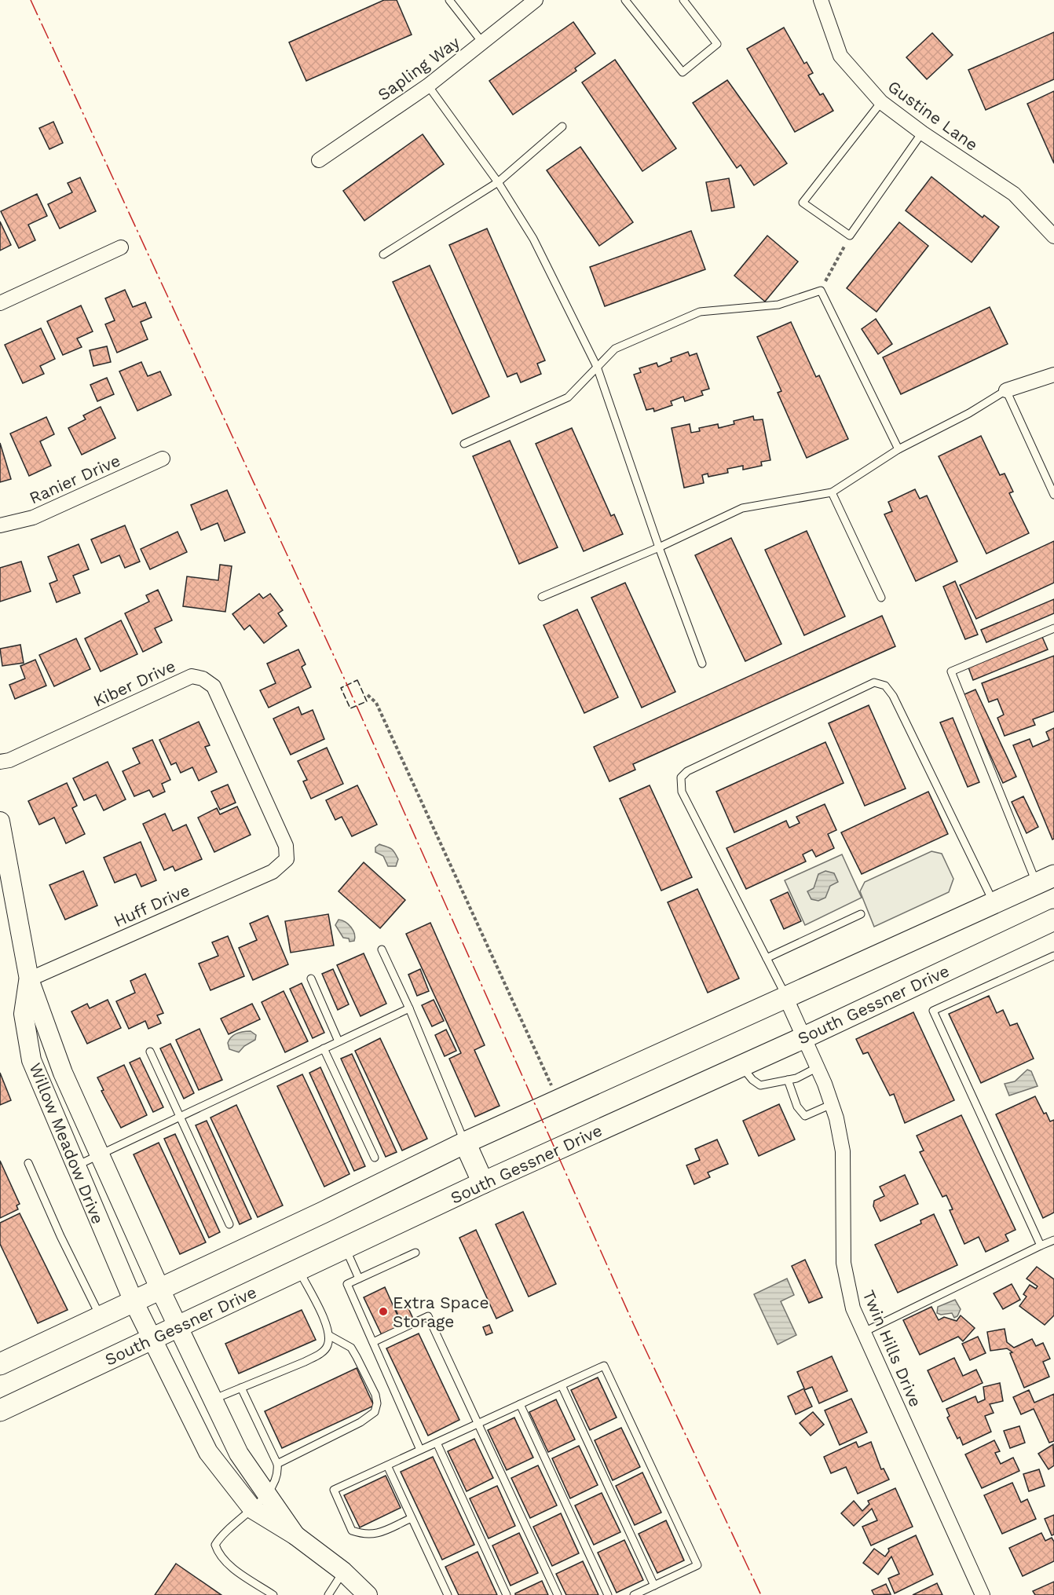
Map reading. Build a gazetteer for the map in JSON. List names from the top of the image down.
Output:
{
  "streets": {
    "main road": ["South Gessner Drive"],
    "street": [
      "Sapling Way",
      "Gustine Lane",
      "Ranier Drive",
      "Kiber Drive",
      "Huff Drive",
      "Willow Meadow Drive",
      "Twin Hills Drive"
    ]
  },
  "crossings": [
    ["Kiber Drive", "Huff Drive"],
    ["Huff Drive", "Willow Meadow Drive"],
    ["South Gessner Drive", "Willow Meadow Drive"],
    ["South Gessner Drive", "Twin Hills Drive"]
  ],
  "places": ["Extra Space Storage"]
}
